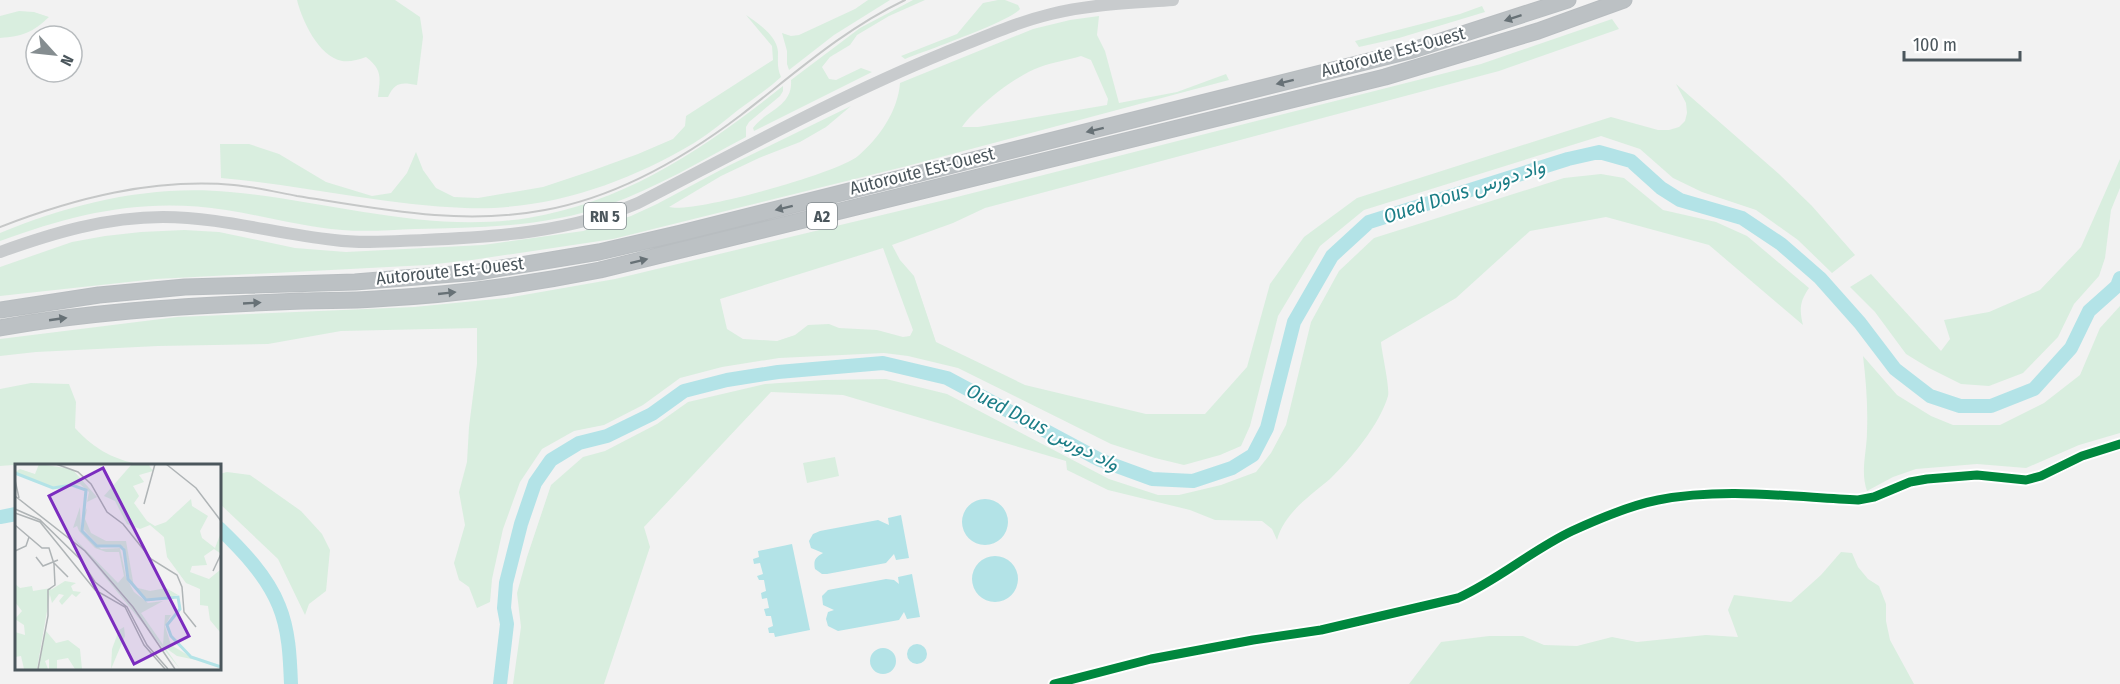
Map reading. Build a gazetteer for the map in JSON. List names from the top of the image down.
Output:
{
  "streets": {
    "highway": ["Autoroute Est-Ouest", "A2"],
    "main road": ["RN 5"]
  },
  "water": ["Oued Dous واد دورس"],
  "scale_bar": "100 m",
  "north": "bottom right"
}
